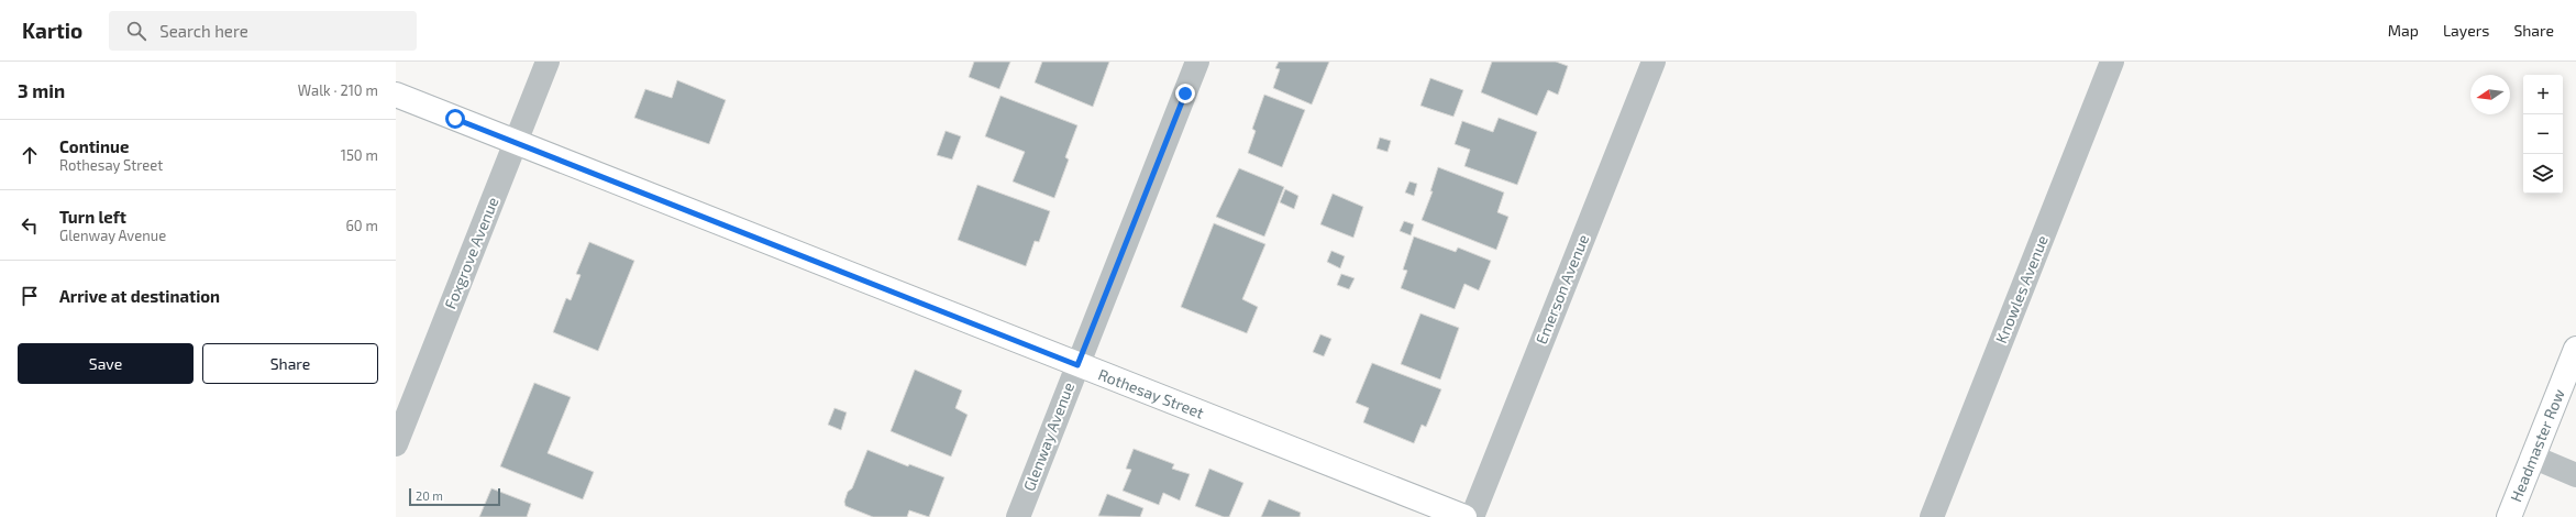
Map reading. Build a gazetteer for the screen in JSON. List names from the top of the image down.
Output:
{
  "streets": {
    "street": [
      "Foxgrove Avenue",
      "Emerson Avenue",
      "Knowles Avenue",
      "Rothesay Street",
      "Glenway Avenue",
      "Headmaster Row"
    ]
  },
  "crossings": [
    ["Foxgrove Avenue", "Rothesay Street"],
    ["Rothesay Street", "Glenway Avenue"]
  ],
  "scale_bar": "20 m",
  "north": "left",
  "page": {
    "header": "Kartio",
    "search": "Search here",
    "nav": ["Map", "Layers", "Share"],
    "heading": ["3 min", "Walk · 210 m"],
    "map_buttons": ["+", "−"],
    "list": [
      ["Continue", "Rothesay Street", "150 m"],
      ["Turn left", "Glenway Avenue", "60 m"],
      "Arrive at destination"
    ],
    "buttons": ["Save", "Share"],
    "scale": "20 m"
  }
}
